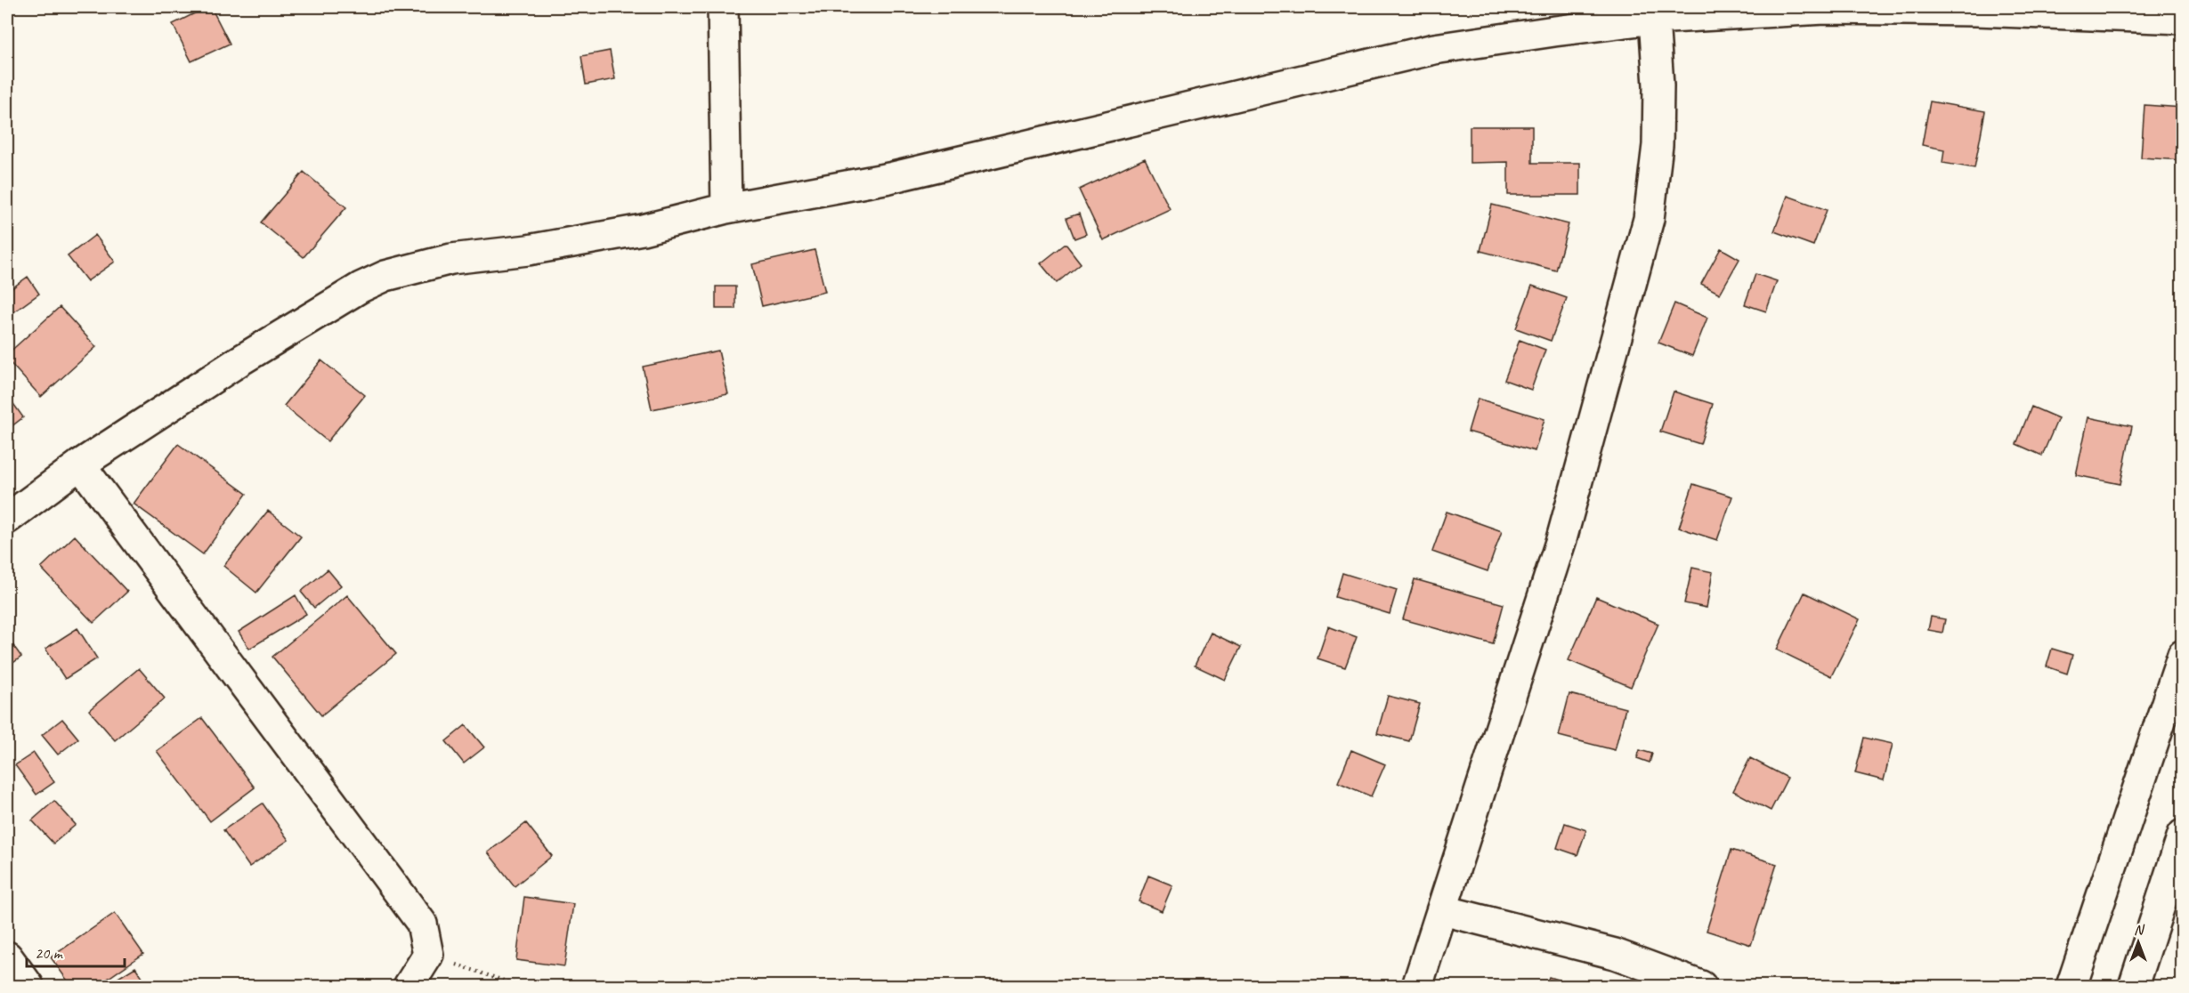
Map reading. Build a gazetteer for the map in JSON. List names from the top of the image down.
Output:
{
  "scale_bar": "20 m",
  "north": "top"
}
